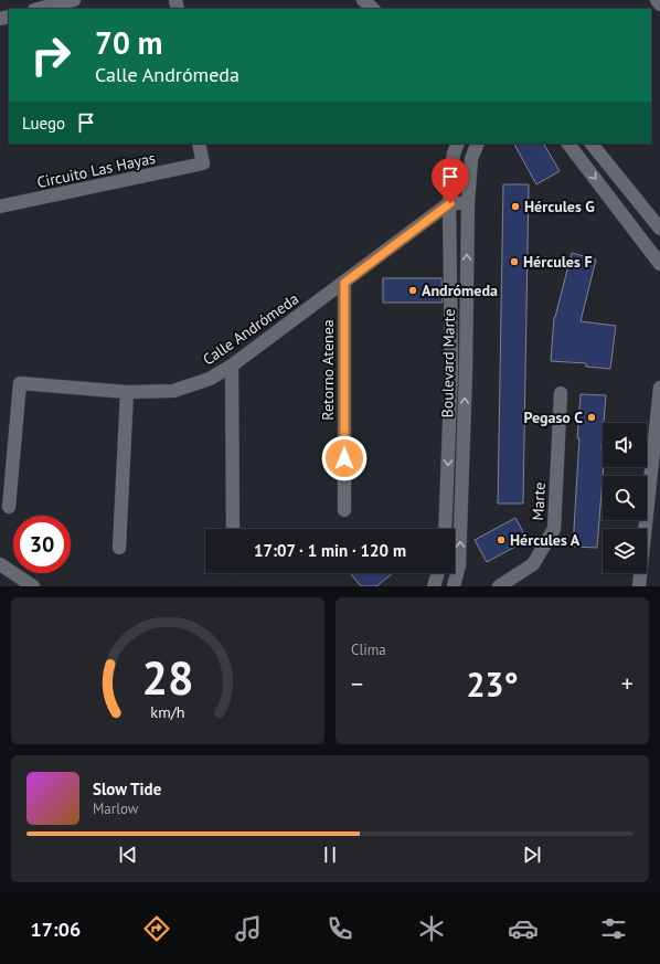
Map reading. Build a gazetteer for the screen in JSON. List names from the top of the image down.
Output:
{
  "streets": {
    "street": [
      "Circuito Las Hayas",
      "Calle Andrómeda",
      "Boulevard Marte",
      "Retorno Atenea",
      "Marte"
    ]
  },
  "crossings": [
    ["Calle Andrómeda", "Boulevard Marte"],
    ["Calle Andrómeda", "Retorno Atenea"]
  ],
  "places": [
    "Hércules G",
    "Hércules F",
    "Andrómeda",
    "Pegaso C",
    "Hércules A"
  ],
  "page": {
    "turn": ["70 m", "Calle Andrómeda"],
    "then": "Luego",
    "limit": "30",
    "trip": "17:07 · 1 min · 120 m",
    "tile": "Clima",
    "heat": ["−", "23°", "+"],
    "song": ["Slow Tide", "Marlow"],
    "tabs": "17:06",
    "gauge": ["28", "km/h"]
  }
}
